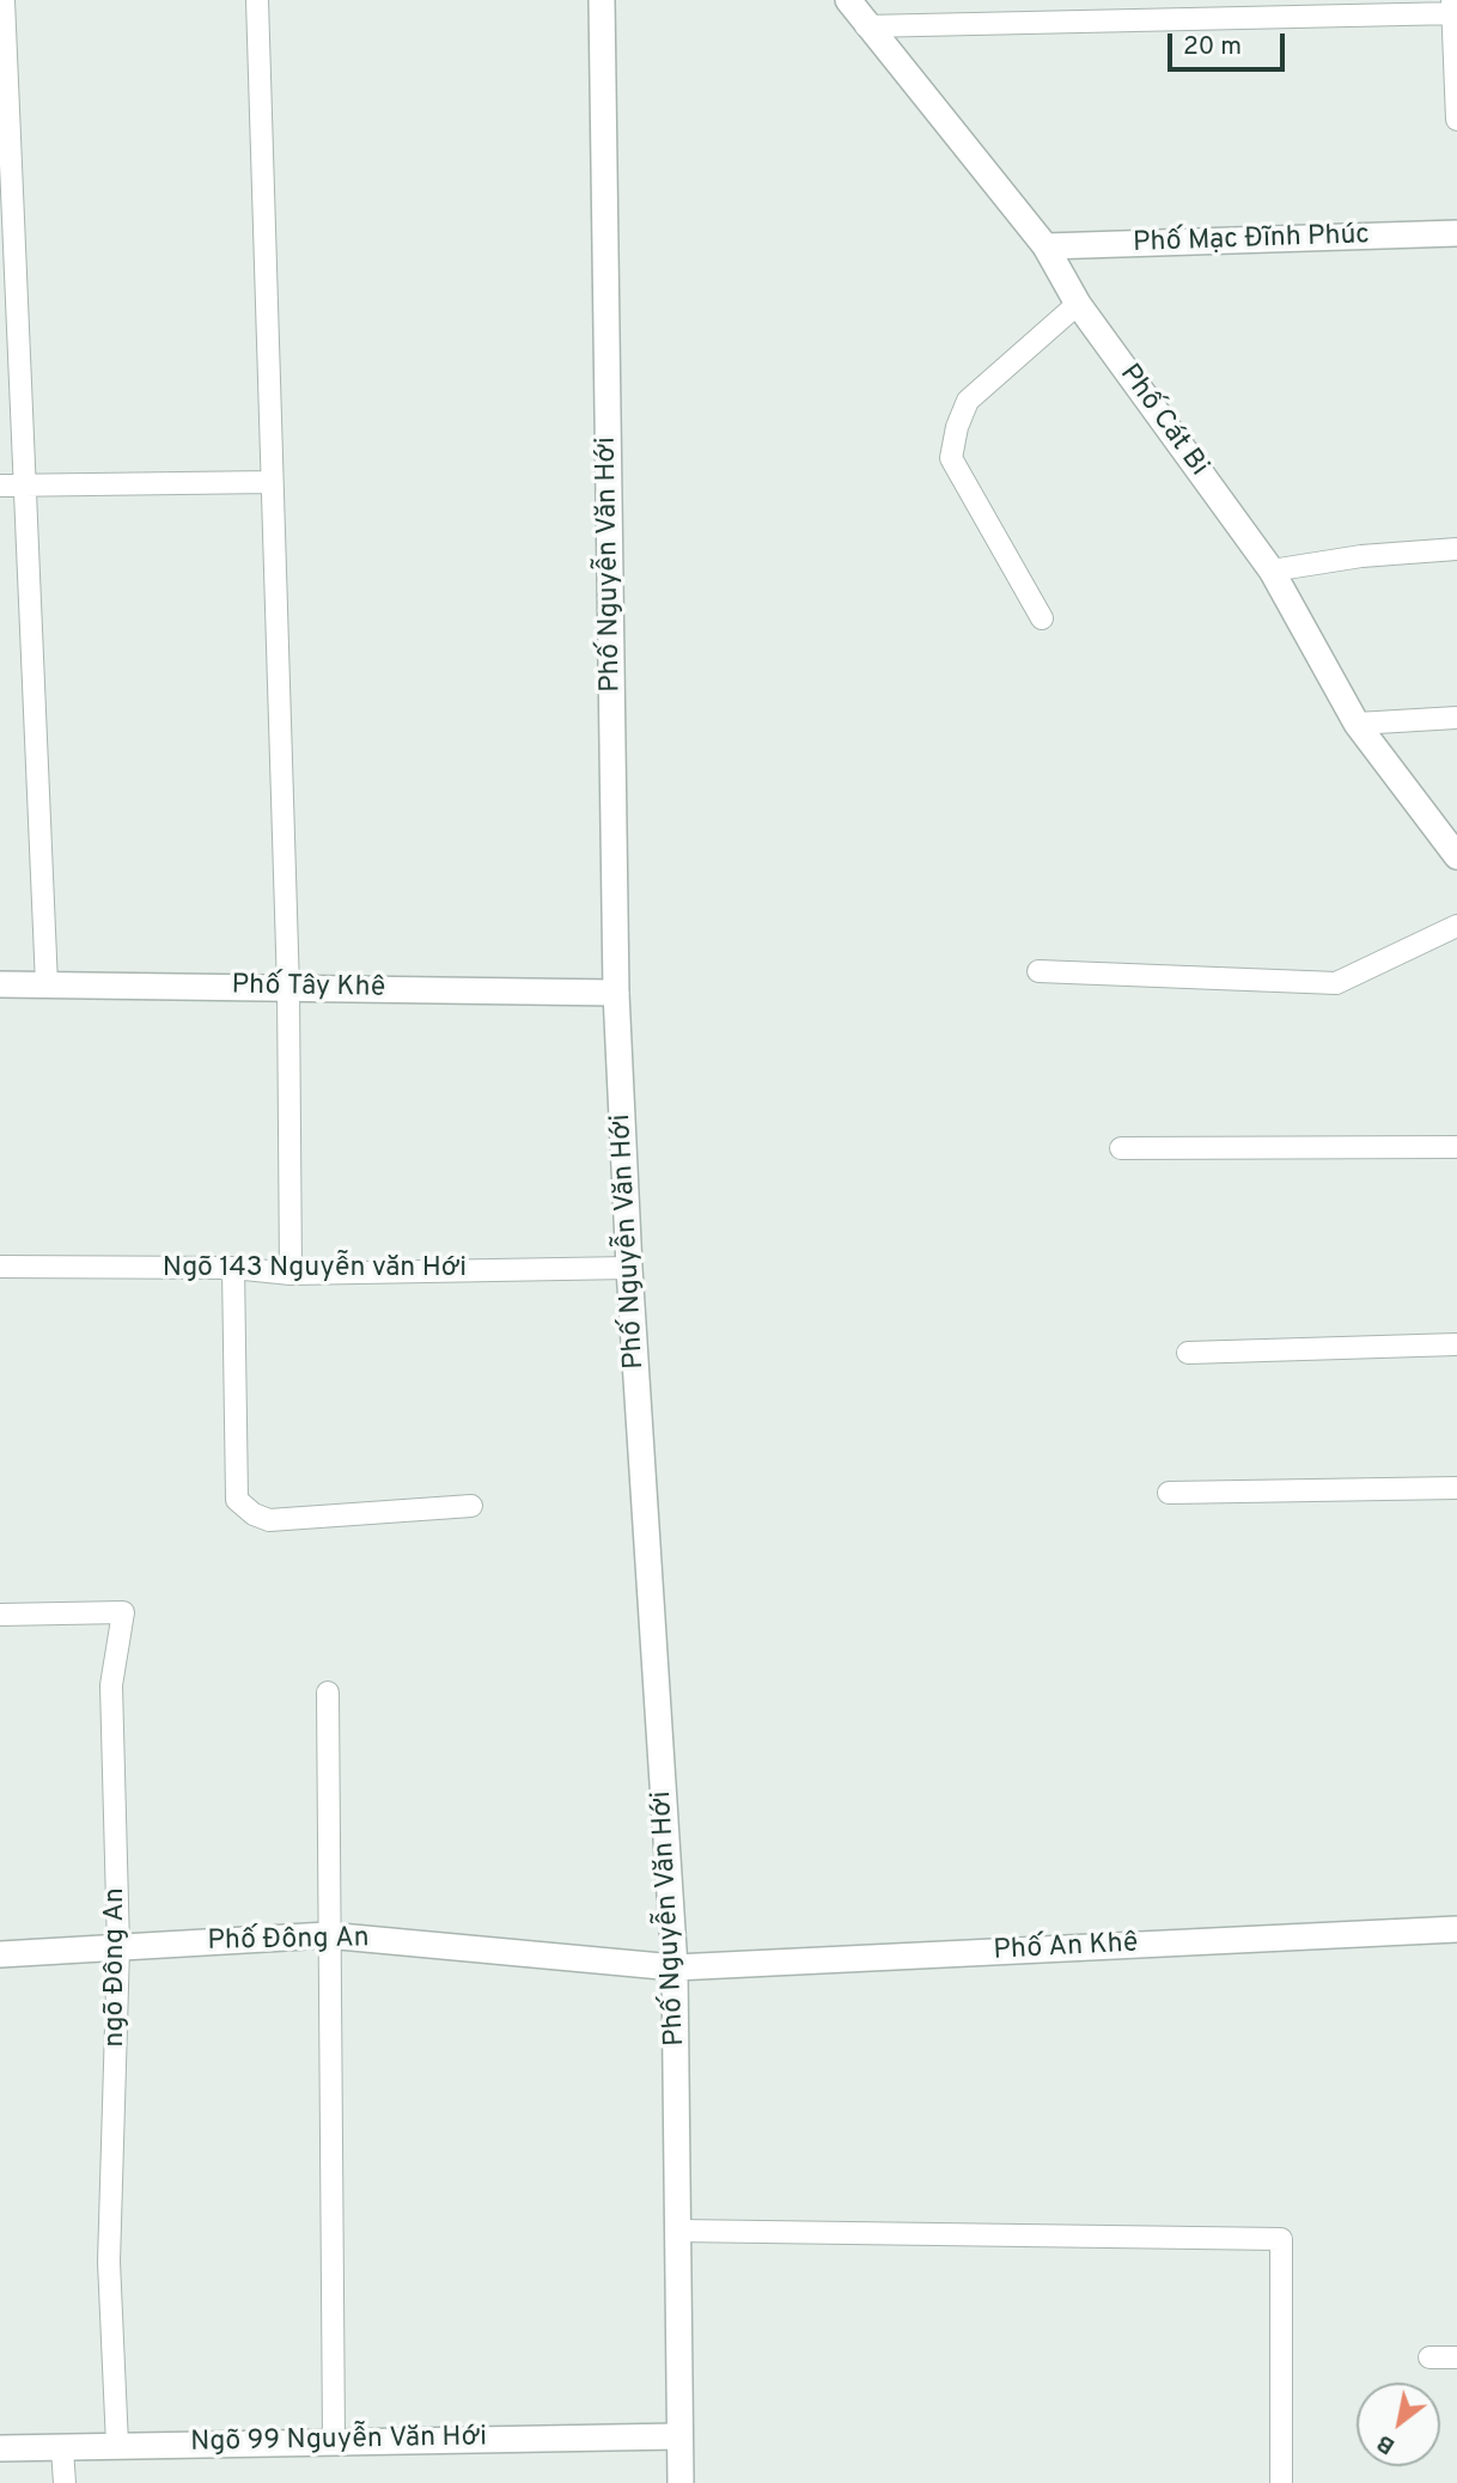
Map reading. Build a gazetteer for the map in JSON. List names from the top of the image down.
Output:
{
  "streets": {
    "street": [
      "Phố Mạc Đĩnh Phúc",
      "Phố Cát Bi",
      "Phố Nguyễn Văn Hới",
      "Phố Tây Khê",
      "Phố Đông An",
      "Phố An Khê",
      "Ngõ 99 Nguyễn Văn Hới"
    ],
    "lane": ["Ngõ 143 Nguyễn văn Hới", "ngõ Đông An"]
  },
  "crossings": [
    ["Phố Mạc Đĩnh Phúc", "Phố Cát Bi"],
    ["Phố Nguyễn Văn Hới", "Phố Tây Khê"],
    ["Phố Nguyễn Văn Hới", "Ngõ 143 Nguyễn văn Hới"],
    ["Phố Nguyễn Văn Hới", "Phố Đông An"],
    ["Phố Nguyễn Văn Hới", "Phố An Khê"],
    ["Phố Nguyễn Văn Hới", "Ngõ 99 Nguyễn Văn Hới"],
    ["Phố Đông An", "Phố An Khê"],
    ["Phố Đông An", "ngõ Đông An"],
    ["ngõ Đông An", "Ngõ 99 Nguyễn Văn Hới"]
  ],
  "scale_bar": "20 m",
  "north": "bottom left"
}
